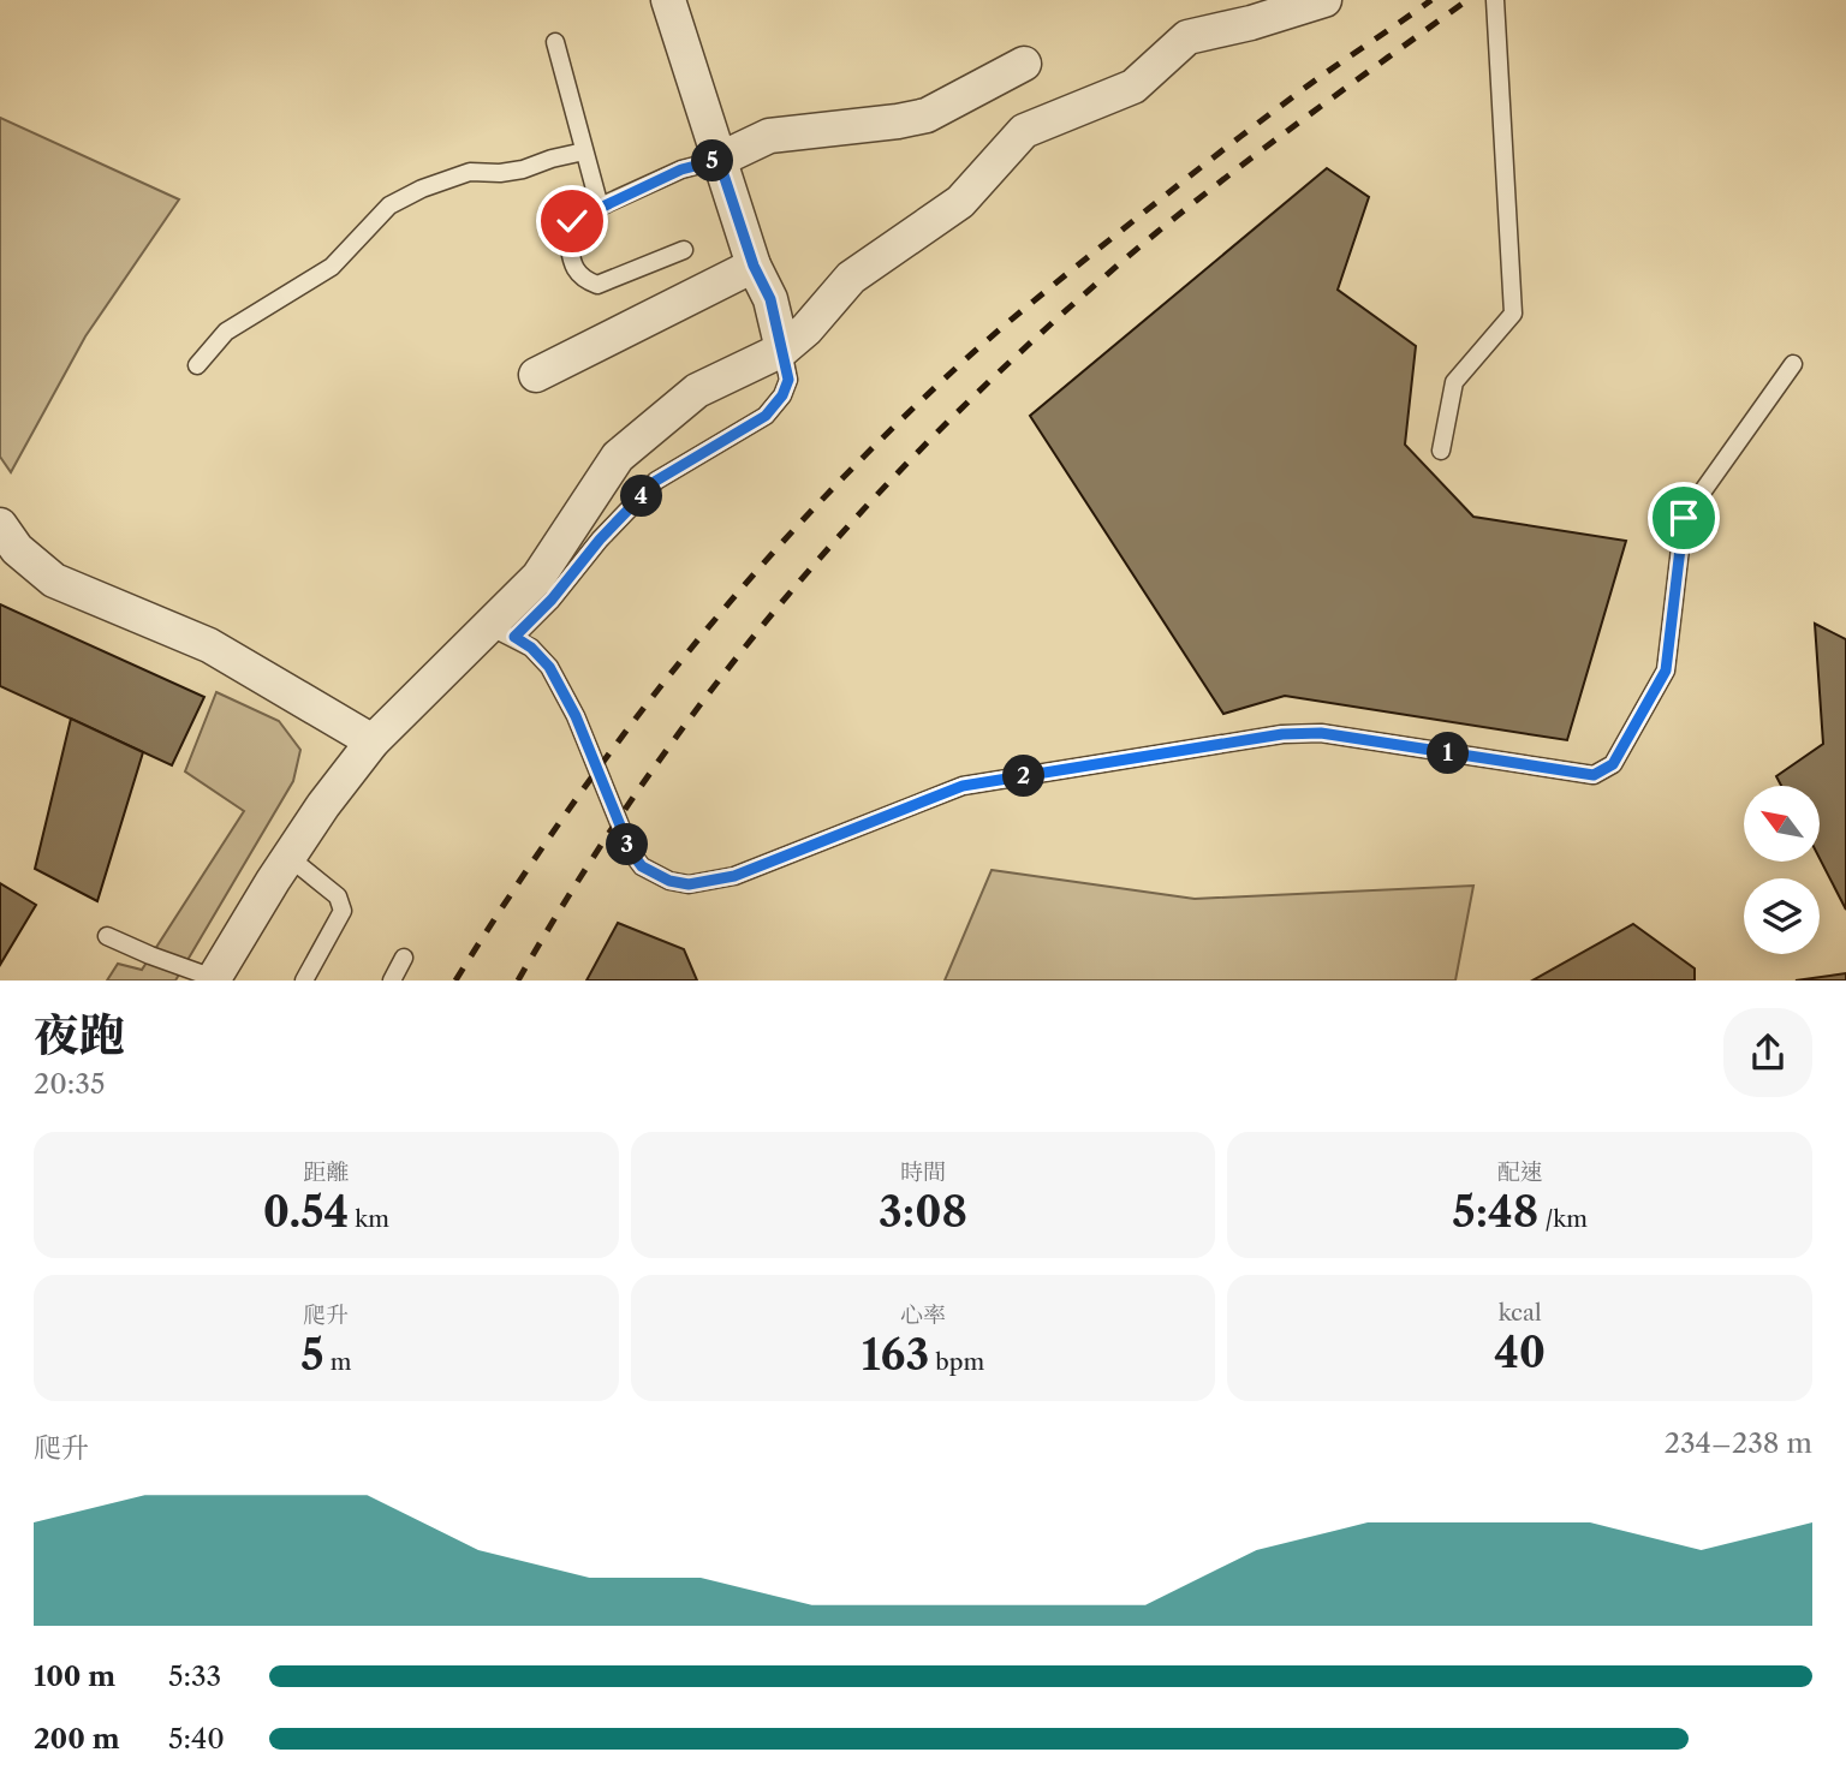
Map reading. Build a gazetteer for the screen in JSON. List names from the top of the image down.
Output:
{
  "north": "top left",
  "page": {
    "pins": [
      "5",
      "4",
      "1",
      "2",
      "3"
    ],
    "heading": ["夜跑", "20:35"],
    "stats": [
      ["距離", "0.54 km"],
      ["時間", "3:08"],
      ["配速", "5:48 /km"],
      ["爬升", "5 m"],
      ["心率", "163 bpm"],
      ["kcal", "40"]
    ],
    "chart": ["爬升", "234–238 m"],
    "list": [
      {
        "name": "100 m",
        "note": "5:33"
      },
      {
        "name": "200 m",
        "note": "5:40"
      }
    ]
  }
}
